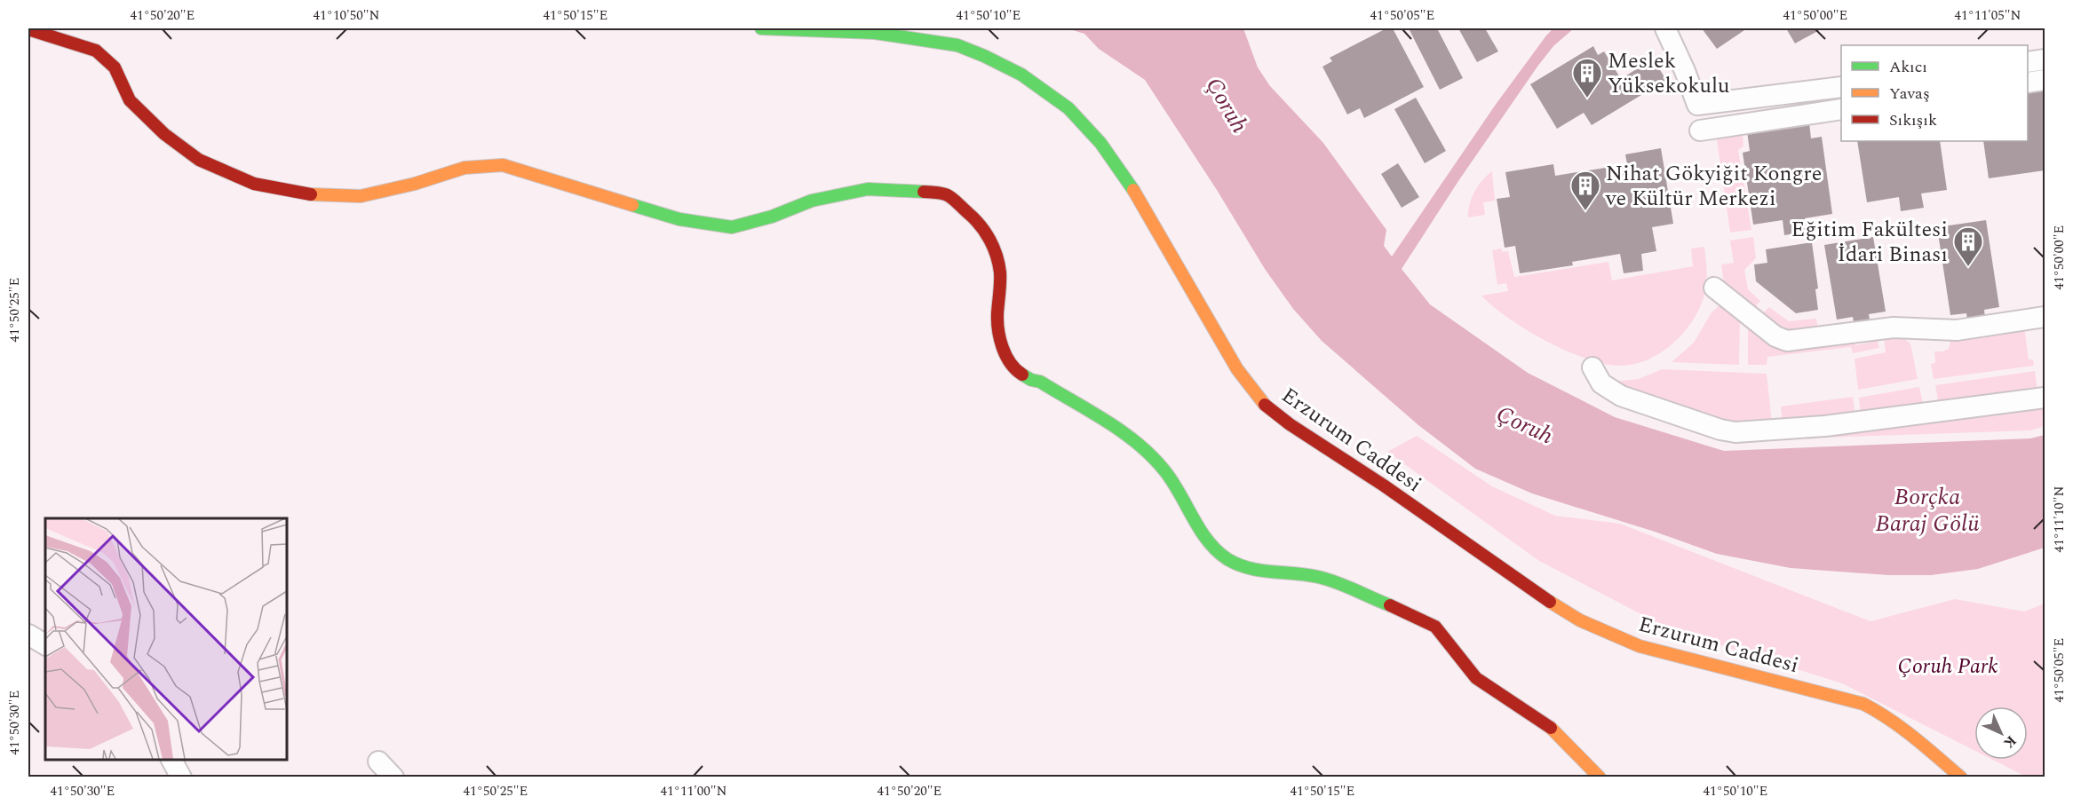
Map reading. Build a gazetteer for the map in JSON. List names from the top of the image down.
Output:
{
  "streets": {
    "street": ["Erzurum Caddesi"]
  },
  "water": ["Çoruh", "Borçka Baraj Gölü"],
  "parks": ["Çoruh Park"],
  "places": {
    "building": ["Meslek Yüksekokulu", "Nihat Gökyiğit Kongre ve Kültür Merkezi", "Eğitim Fakültesi İdari Binası"]
  },
  "legend": ["Akıcı", "Yavaş", "Sıkışık"],
  "north": "bottom right",
  "coordinates": [
    "41°50'20\"E",
    "41°10'50\"N",
    "41°50'15\"E",
    "41°50'10\"E",
    "41°50'05\"E",
    "41°50'00\"E",
    "41°11'05\"N",
    "41°50'25\"E",
    "41°11'10\"N",
    "41°50'30\"E",
    "41°11'00\"N"
  ]
}
